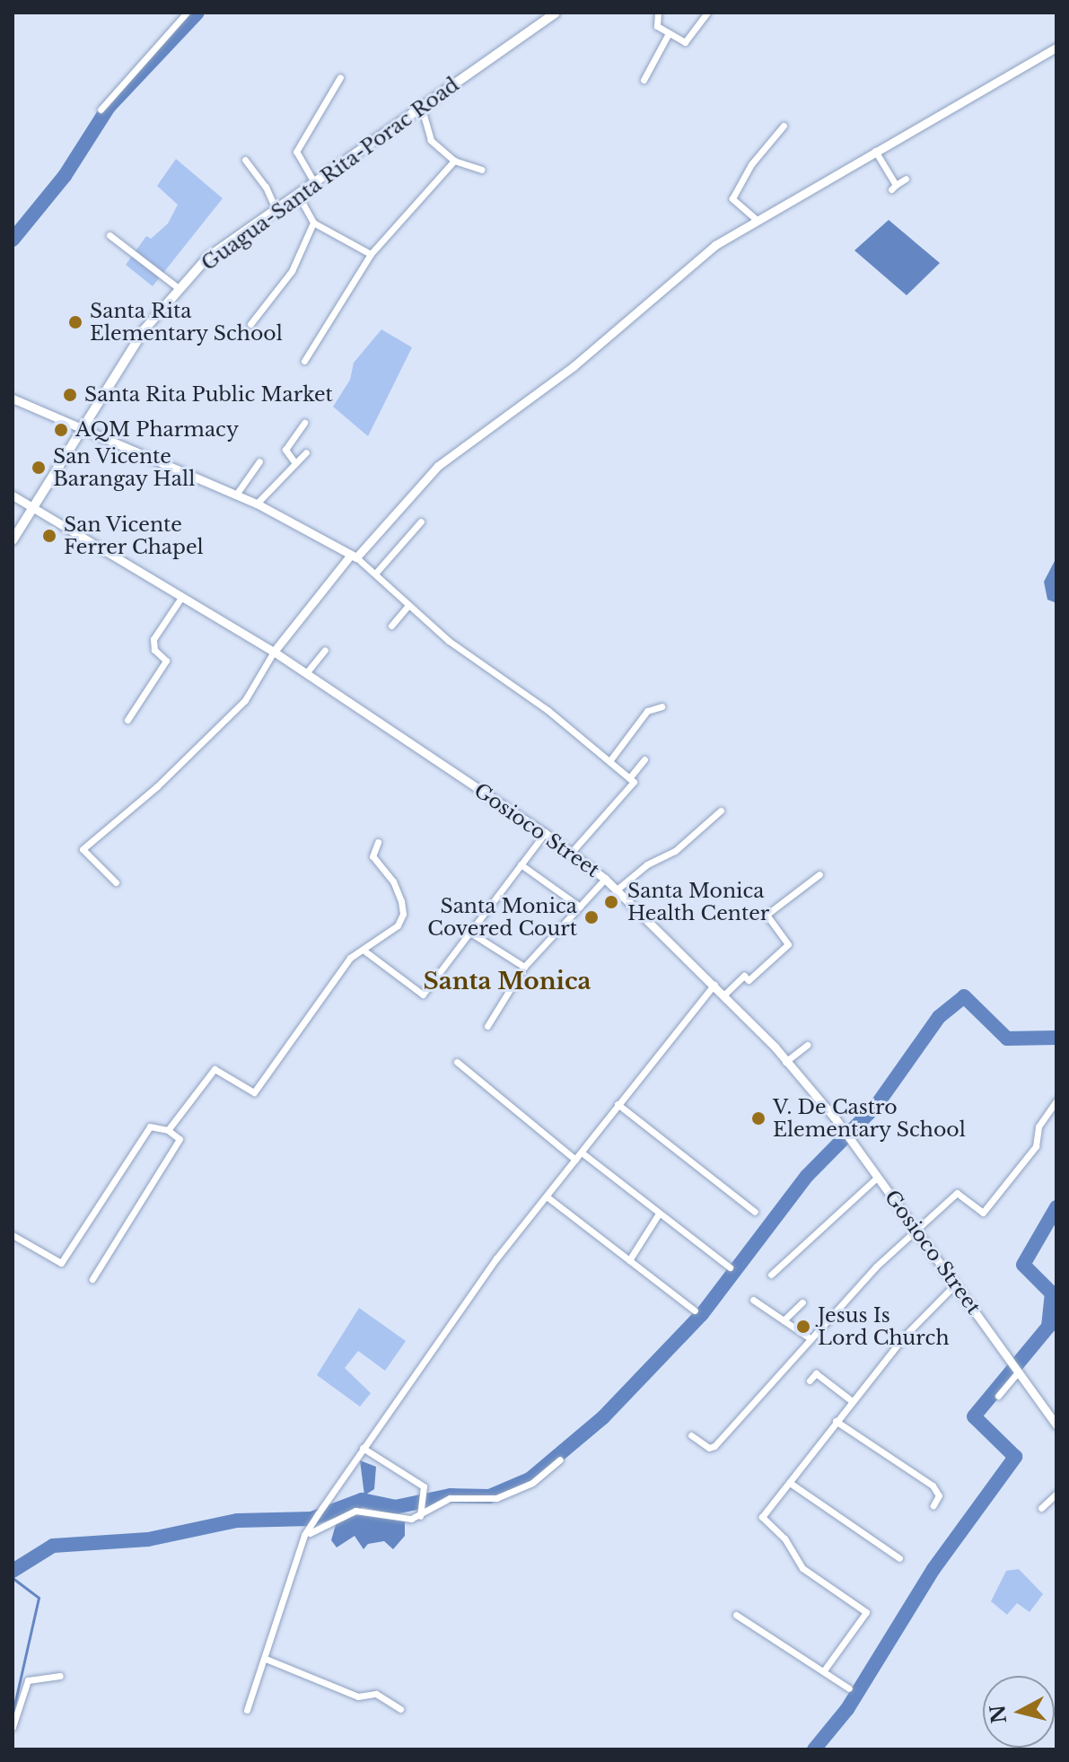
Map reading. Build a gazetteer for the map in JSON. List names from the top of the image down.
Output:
{
  "streets": {
    "main road": ["Guagua-Santa Rita-Porac Road"],
    "street": ["Gosioco Street"]
  },
  "crossings": [
    ["Guagua-Santa Rita-Porac Road", "Gosioco Street"]
  ],
  "districts": ["Santa Monica"],
  "places": [
    "Santa Rita Elementary School",
    "Santa Rita Public Market",
    "AQM Pharmacy",
    "San Vicente Barangay Hall",
    "San Vicente Ferrer Chapel",
    "Santa Monica Health Center",
    "Santa Monica Covered Court",
    "V. De Castro Elementary School",
    "Jesus Is Lord Church"
  ],
  "north": "left"
}
